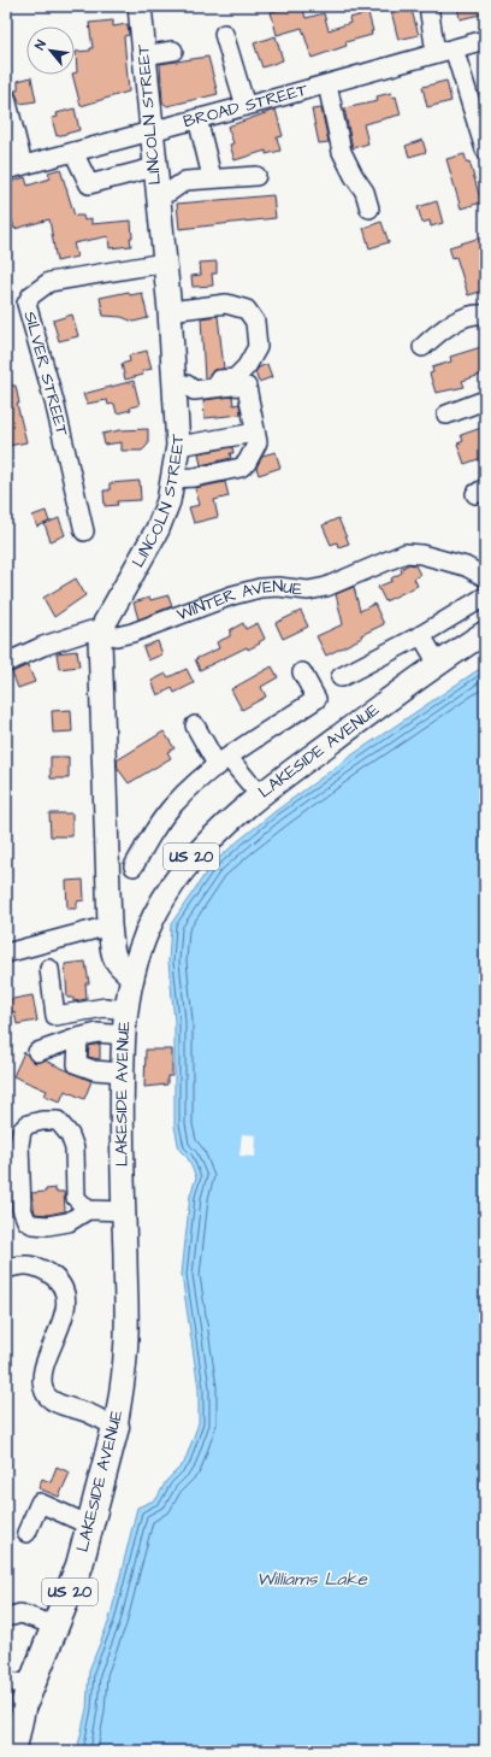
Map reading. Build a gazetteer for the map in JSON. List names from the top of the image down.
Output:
{
  "streets": {
    "highway": ["LAKESIDE AVENUE", "US 20"],
    "main road": ["LINCOLN STREET"],
    "street": ["BROAD STREET", "SILVER STREET", "WINTER AVENUE"]
  },
  "crossings": [
    ["BROAD STREET", "LINCOLN STREET"],
    ["LINCOLN STREET", "SILVER STREET"],
    ["LINCOLN STREET", "WINTER AVENUE"],
    ["LINCOLN STREET", "LAKESIDE AVENUE"]
  ],
  "water": ["Williams Lake"],
  "north": "top left"
}
